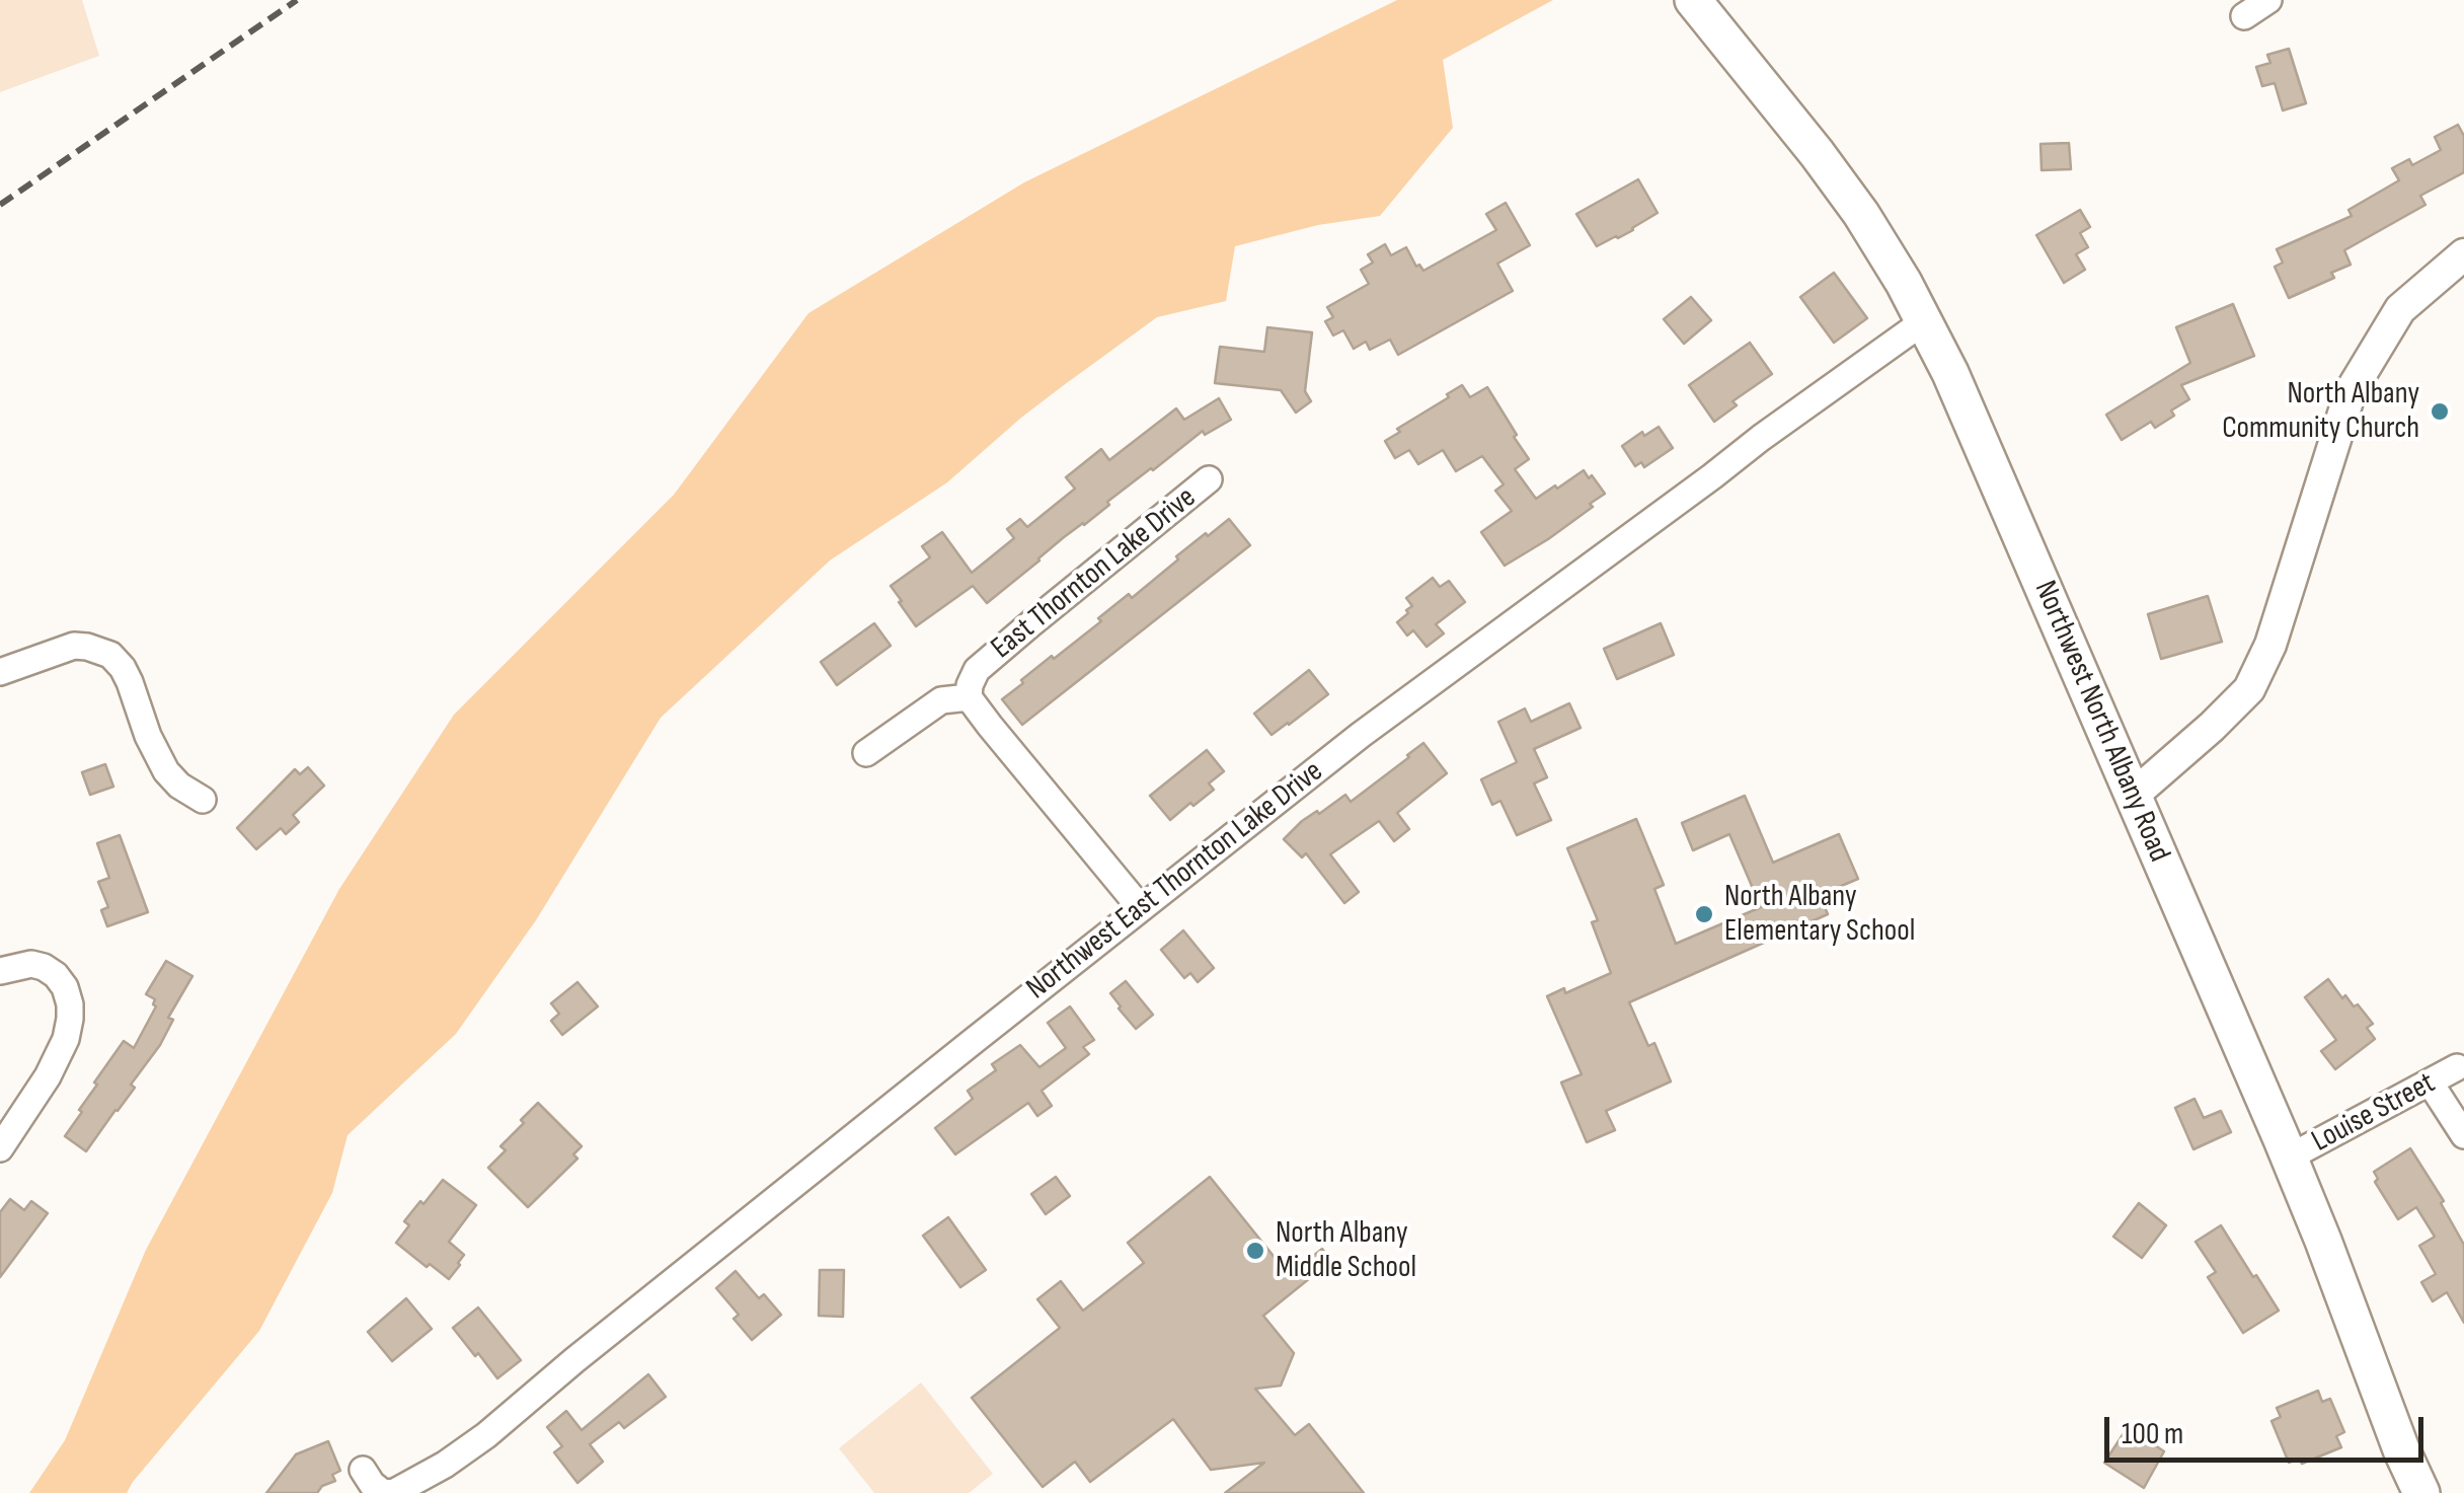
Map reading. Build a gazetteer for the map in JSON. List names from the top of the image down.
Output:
{
  "streets": {
    "main road": ["Northwest North Albany Road"],
    "street": ["East Thornton Lake Drive", "Northwest East Thornton Lake Drive", "Louise Street"]
  },
  "crossings": [
    ["Northwest North Albany Road", "Northwest East Thornton Lake Drive"],
    ["Northwest North Albany Road", "Louise Street"]
  ],
  "places": ["North Albany Community Church", "North Albany Elementary School", "North Albany Middle School"],
  "scale_bar": "100 m"
}
